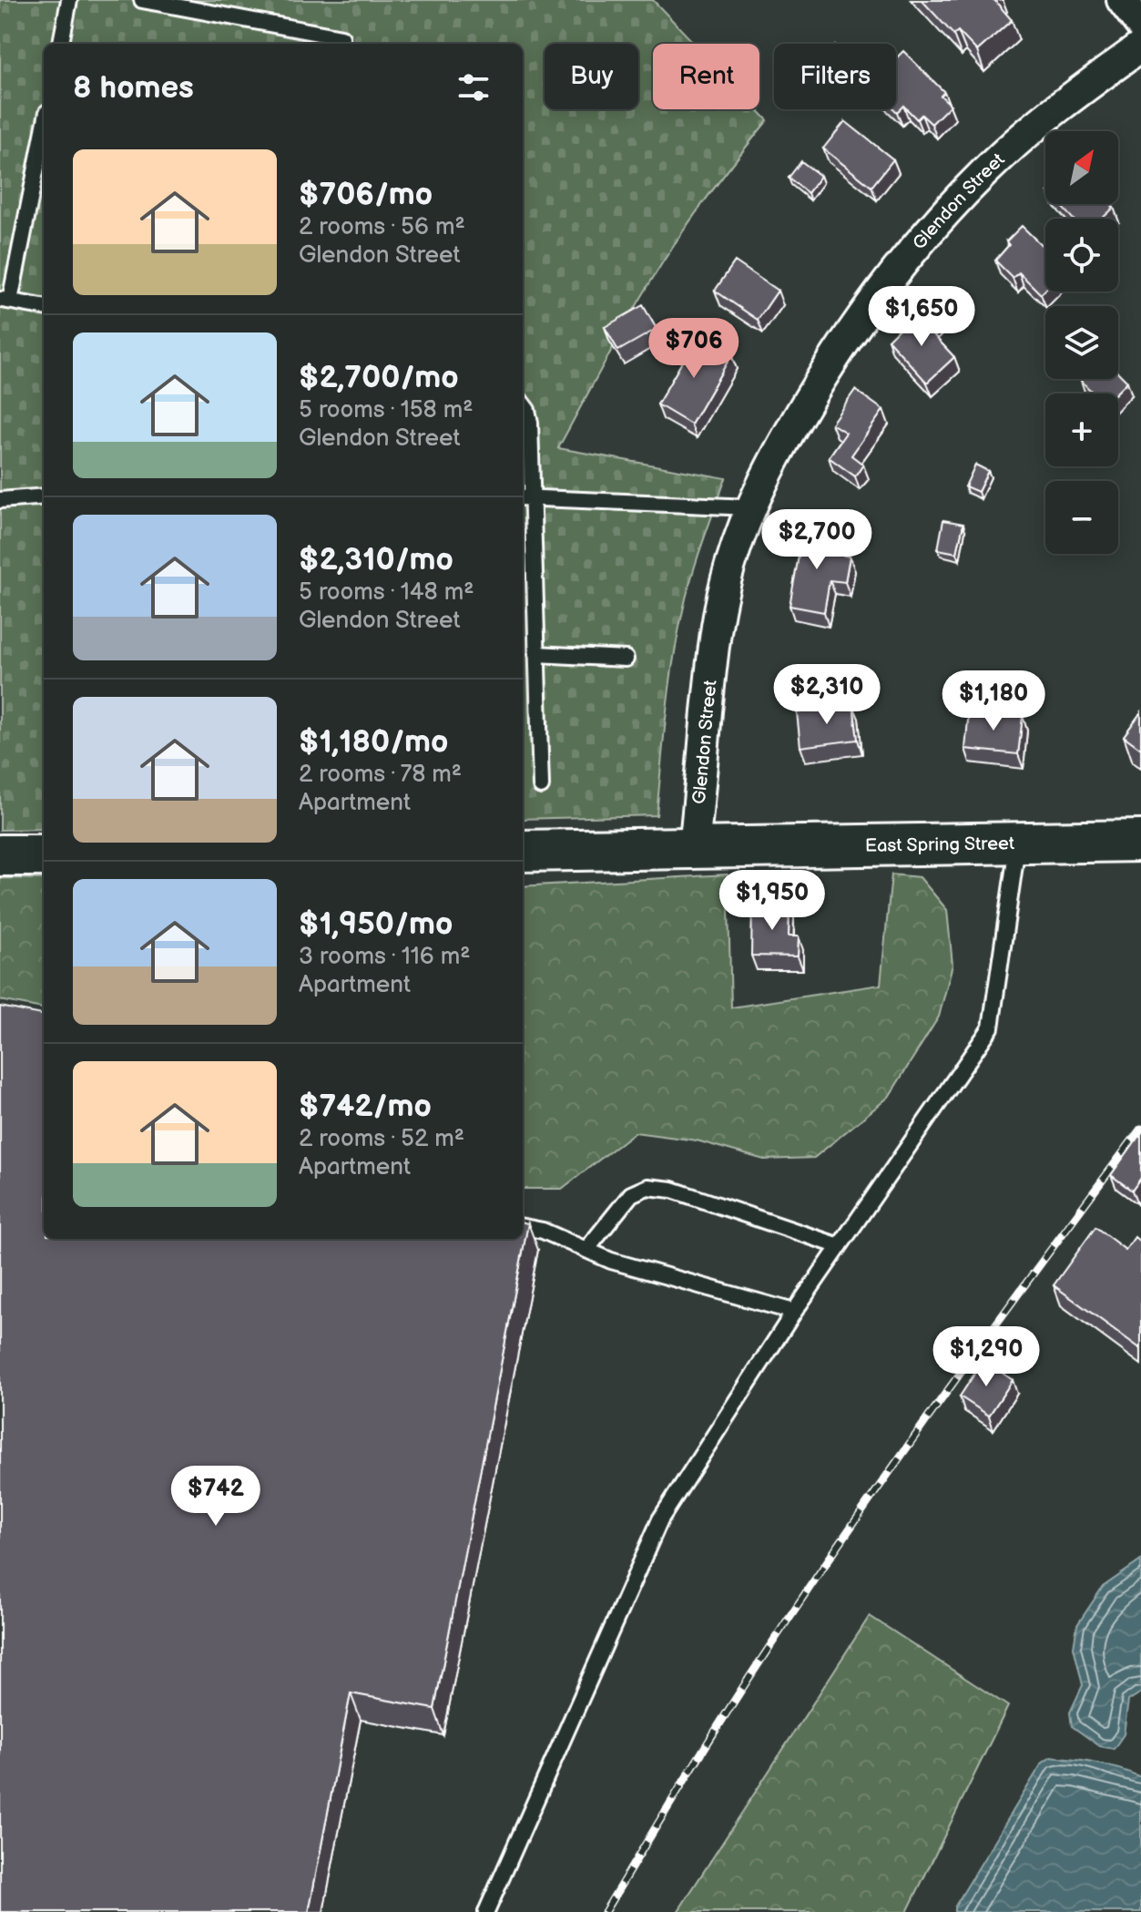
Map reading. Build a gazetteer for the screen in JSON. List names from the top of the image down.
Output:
{
  "streets": {
    "main road": ["East Spring Street"],
    "street": ["Glendon Street"]
  },
  "crossings": [
    ["Glendon Street", "East Spring Street"]
  ],
  "north": "top right",
  "page": {
    "chip": ["Buy", "Rent", "Filters"],
    "heading": "8 homes",
    "map_buttons": ["+", "−"],
    "list": [
      {
        "name": "$706/mo",
        "note": "2 rooms · 56 m² · Glendon Street"
      },
      {
        "name": "$2,700/mo",
        "note": "5 rooms · 158 m² · Glendon Street"
      },
      {
        "name": "$2,310/mo",
        "note": "5 rooms · 148 m² · Glendon Street"
      },
      {
        "name": "$1,180/mo",
        "note": "2 rooms · 78 m² · Apartment"
      },
      {
        "name": "$1,950/mo",
        "note": "3 rooms · 116 m² · Apartment"
      },
      {
        "name": "$742/mo",
        "note": "2 rooms · 52 m² · Apartment"
      }
    ],
    "price": [
      "$1,650",
      "$706",
      "$2,700",
      "$2,310",
      "$1,180",
      "$1,950",
      "$1,290",
      "$742"
    ]
  }
}
